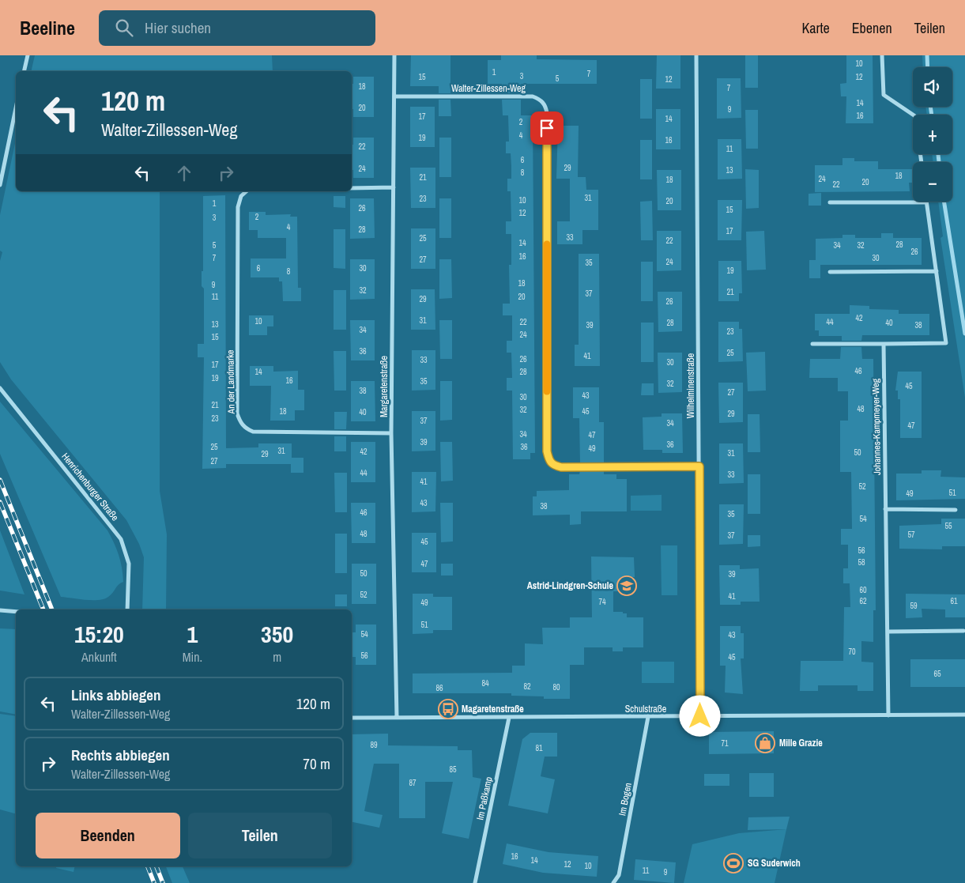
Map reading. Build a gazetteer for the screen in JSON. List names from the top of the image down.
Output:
{
  "streets": {
    "street": [
      "Walter-Zillessen-Weg",
      "An der Landmarke",
      "Wilhelminenstraße",
      "Margaretenstraße",
      "Johannes-Kampmeyer-Weg",
      "Henrichenburger Straße",
      "Schulstraße",
      "Im Paßkamp",
      "Im Bogen"
    ]
  },
  "crossings": [
    ["Walter-Zillessen-Weg", "Wilhelminenstraße"],
    ["Walter-Zillessen-Weg", "Margaretenstraße"],
    ["An der Landmarke", "Margaretenstraße"],
    ["Wilhelminenstraße", "Schulstraße"],
    ["Margaretenstraße", "Schulstraße"],
    ["Johannes-Kampmeyer-Weg", "Schulstraße"],
    ["Schulstraße", "Im Paßkamp"],
    ["Schulstraße", "Im Bogen"]
  ],
  "places": {
    "school or university": ["Astrid-Lindgren-Schule"],
    "bus stop": ["Magaretenstraße"],
    "shop": ["Mille Grazie"],
    "sports": ["SG Suderwich"]
  },
  "house_numbers": [
    "10",
    "1",
    "7",
    "3",
    "15",
    "12",
    "5",
    "12",
    "18",
    "7",
    "14",
    "20",
    "9",
    "16",
    "17",
    "14",
    "2",
    "4",
    "19",
    "16",
    "22",
    "11",
    "6",
    "29",
    "24",
    "13",
    "8",
    "18",
    "21",
    "24",
    "18",
    "20",
    "22",
    "31",
    "23",
    "10",
    "20",
    "1",
    "26",
    "15",
    "12",
    "2",
    "3",
    "4",
    "28",
    "17",
    "33",
    "25",
    "22",
    "14",
    "28",
    "5",
    "34",
    "32",
    "26",
    "16",
    "7",
    "30",
    "27",
    "24",
    "35",
    "6",
    "30",
    "19",
    "8",
    "18",
    "9",
    "32",
    "21",
    "37",
    "11",
    "20",
    "29",
    "26",
    "42",
    "31",
    "10",
    "22",
    "44",
    "28",
    "40",
    "13",
    "39",
    "38",
    "34",
    "23",
    "24",
    "15",
    "36",
    "25",
    "41",
    "26",
    "33",
    "30",
    "17",
    "46",
    "14",
    "28",
    "19",
    "16",
    "35",
    "32",
    "45",
    "38",
    "27",
    "43",
    "30",
    "21",
    "48",
    "32",
    "18",
    "45",
    "40",
    "29",
    "23",
    "37",
    "34",
    "47",
    "34",
    "47",
    "39",
    "36",
    "25",
    "36",
    "49",
    "31",
    "42",
    "50",
    "31",
    "29",
    "27",
    "44",
    "33",
    "41",
    "52",
    "51",
    "49",
    "43",
    "38",
    "46",
    "35",
    "54",
    "55",
    "48",
    "57",
    "37",
    "45",
    "56",
    "58",
    "47",
    "50",
    "39",
    "60",
    "52",
    "41",
    "62",
    "61",
    "74",
    "49",
    "59",
    "51",
    "54",
    "43",
    "70",
    "56",
    "45",
    "65",
    "84",
    "82",
    "80",
    "86",
    "71",
    "89",
    "81",
    "85",
    "87",
    "16",
    "14",
    "12",
    "10",
    "11",
    "9"
  ],
  "page": {
    "header": "Beeline",
    "search": "Hier suchen",
    "nav": ["Karte", "Ebenen", "Teilen"],
    "map_buttons": ["+", "−"],
    "turn": ["120 m", "Walter-Zillessen-Weg"],
    "eta": [
      "15:20",
      "Ankunft",
      "1",
      "Min.",
      "350",
      "m"
    ],
    "list": [
      {
        "name": "Links abbiegen",
        "note": "Walter-Zillessen-Weg",
        "value": "120 m"
      },
      {
        "name": "Rechts abbiegen",
        "note": "Walter-Zillessen-Weg",
        "value": "70 m"
      }
    ],
    "buttons": ["Beenden", "Teilen"]
  }
}
